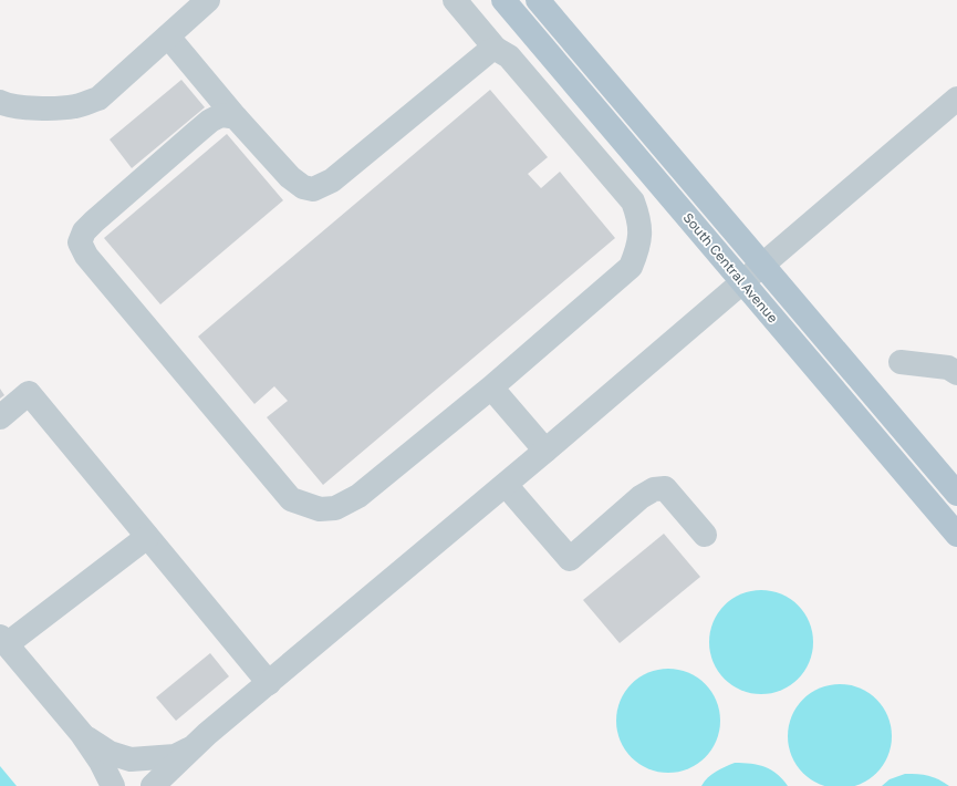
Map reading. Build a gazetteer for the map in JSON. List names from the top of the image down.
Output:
{
  "streets": {
    "main road": ["South Central Avenue"]
  }
}
